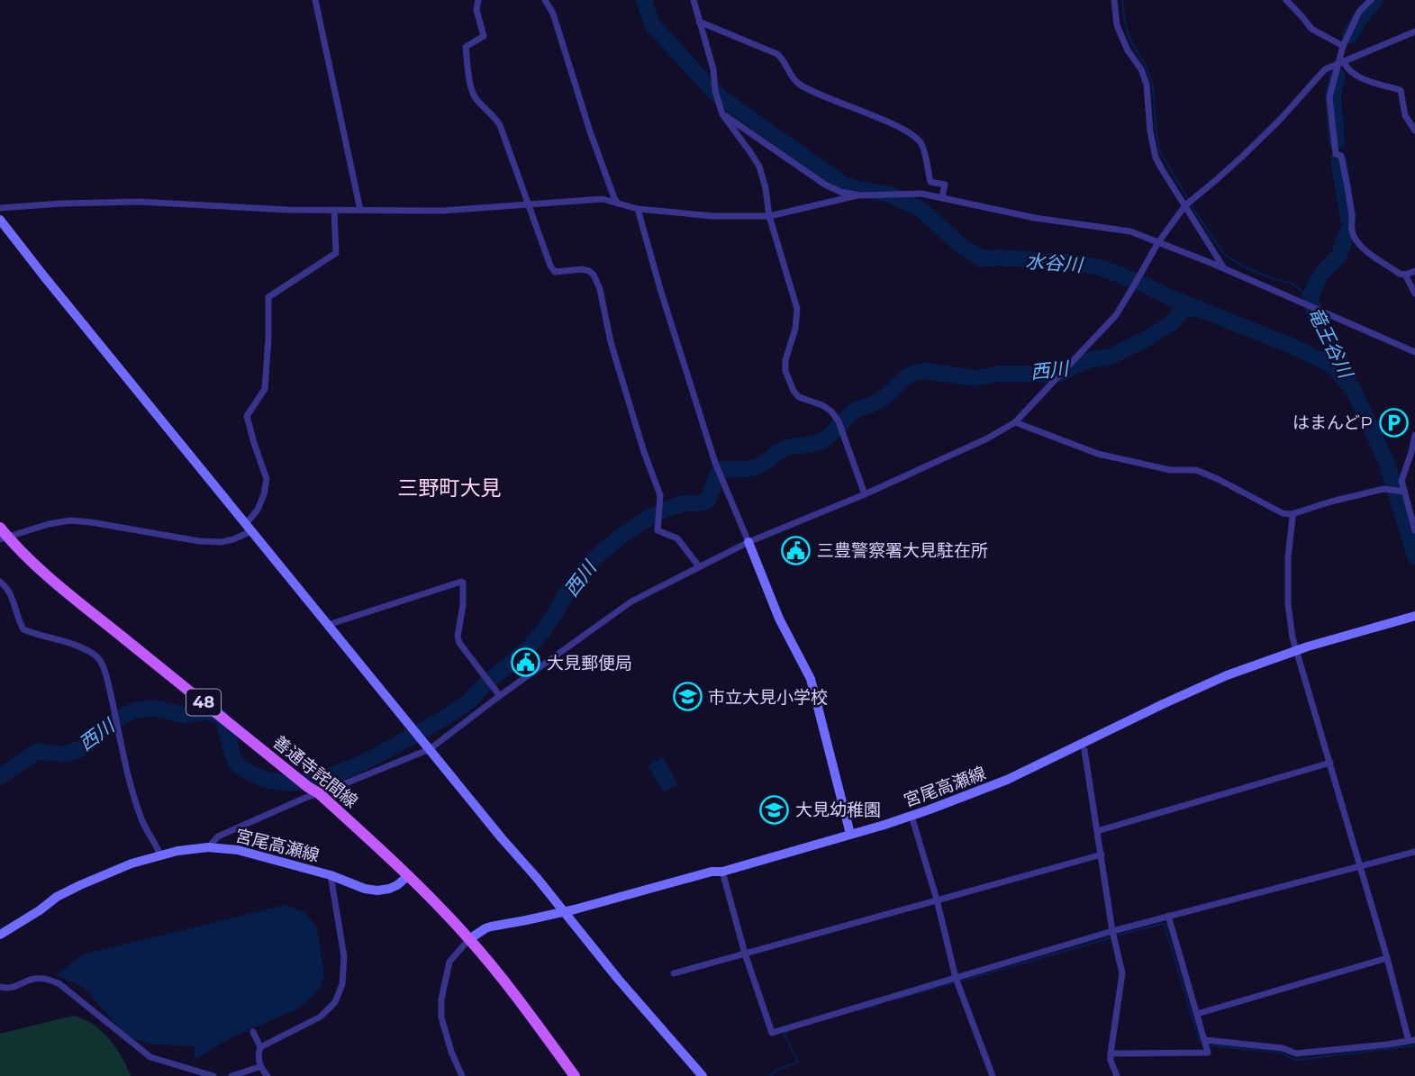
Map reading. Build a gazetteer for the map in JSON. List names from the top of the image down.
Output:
{
  "streets": {
    "main road": ["48", "善通寺詫間線", "宮尾高瀬線"]
  },
  "crossings": [
    ["善通寺詫間線", "宮尾高瀬線"]
  ],
  "districts": ["三野町大見"],
  "water": ["水谷川", "竜王谷川", "西川"],
  "places": {
    "parking": ["はまんどP"],
    "public building": ["三豊警察署大見駐在所", "大見郵便局"],
    "school or university": ["市立大見小学校", "大見幼稚園"]
  }
}
